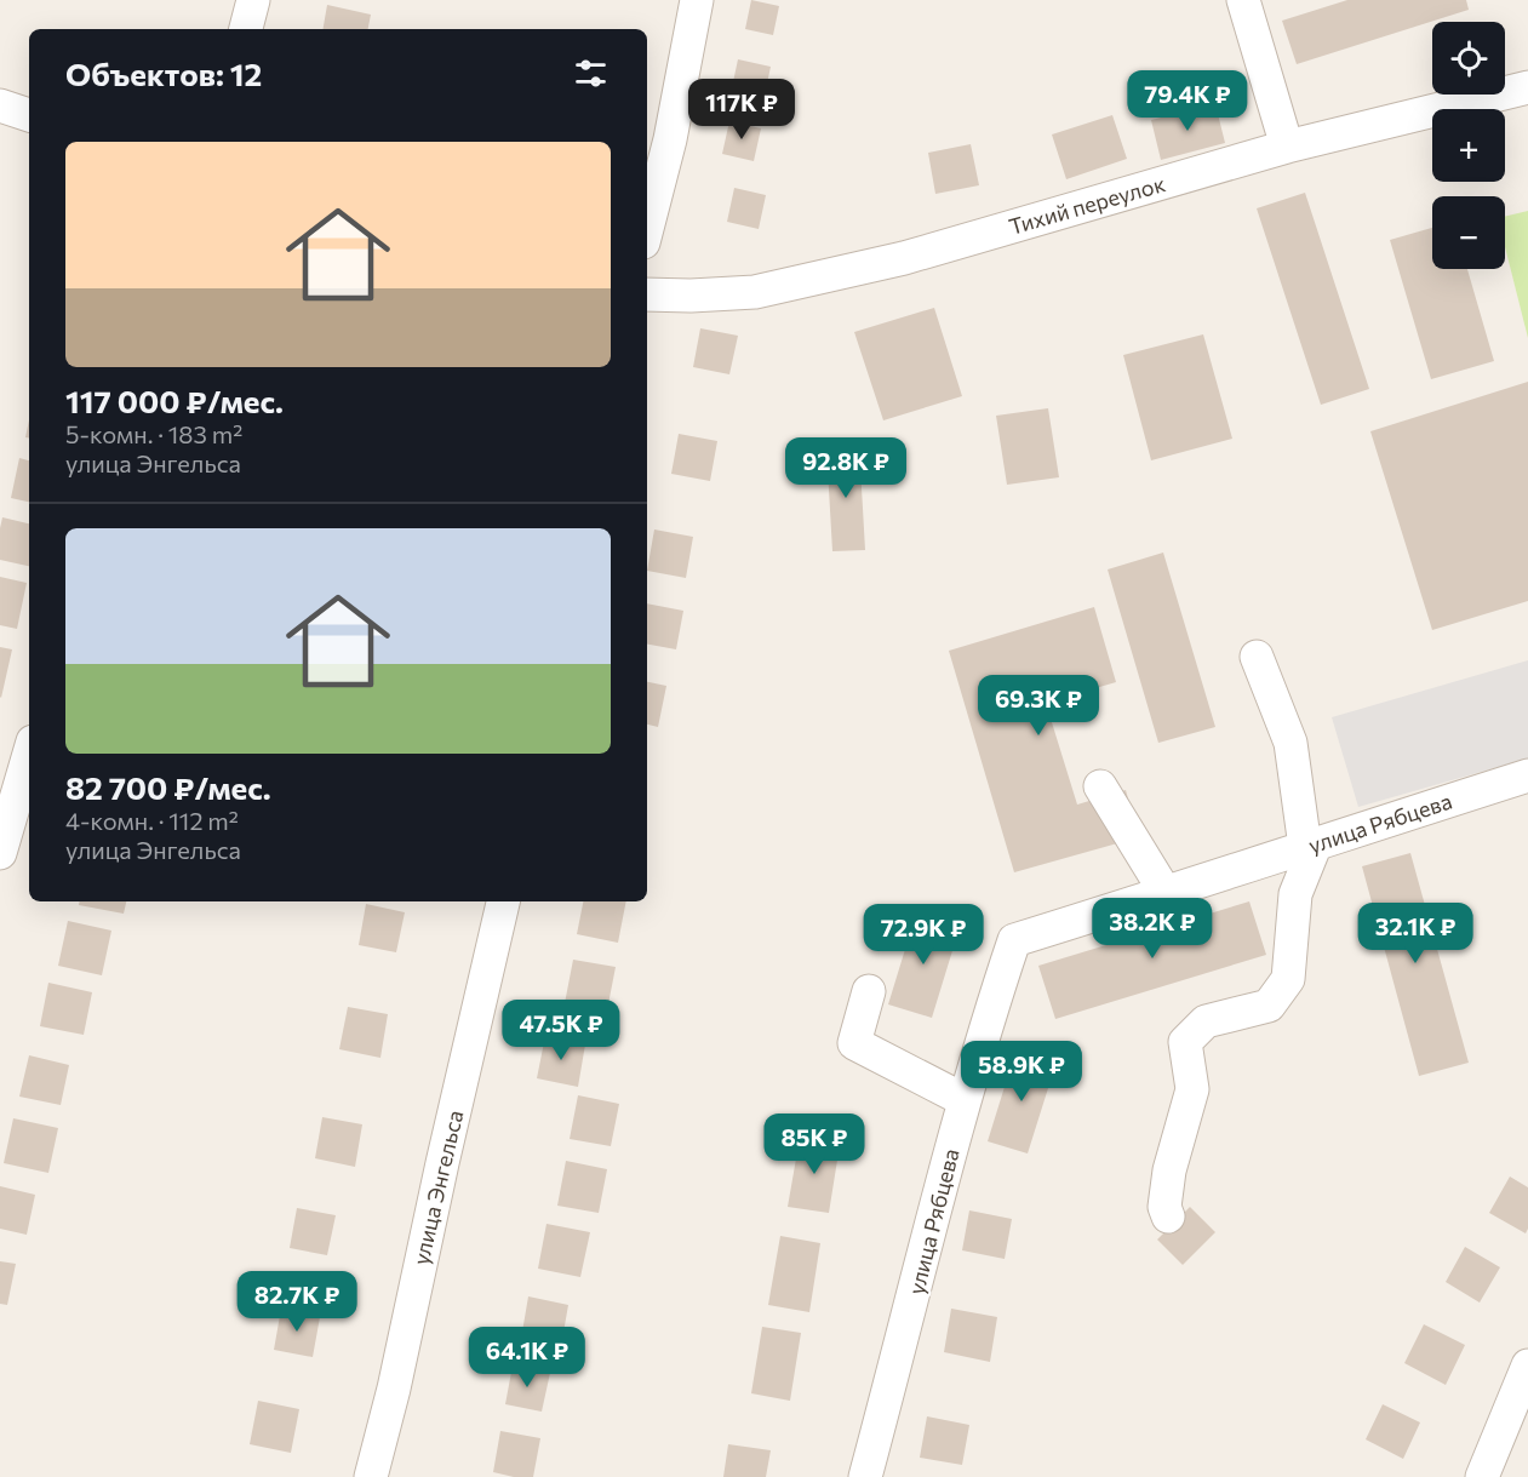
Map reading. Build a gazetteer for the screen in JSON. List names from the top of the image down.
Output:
{
  "streets": {
    "street": ["Тихий переулок", "улица Рябцева", "улица Энгельса"]
  },
  "page": {
    "map_buttons": ["+", "−"],
    "heading": "Объектов: 12",
    "price": [
      "79.4K ₽",
      "117K ₽",
      "92.8K ₽",
      "69.3K ₽",
      "38.2K ₽",
      "32.1K ₽",
      "72.9K ₽",
      "47.5K ₽",
      "58.9K ₽",
      "85K ₽",
      "82.7K ₽",
      "64.1K ₽"
    ],
    "list": [
      {
        "name": "117 000 ₽/мес.",
        "note": "5-комн. · 183 m² · улица Энгельса"
      },
      {
        "name": "82 700 ₽/мес.",
        "note": "4-комн. · 112 m² · улица Энгельса"
      }
    ]
  }
}
